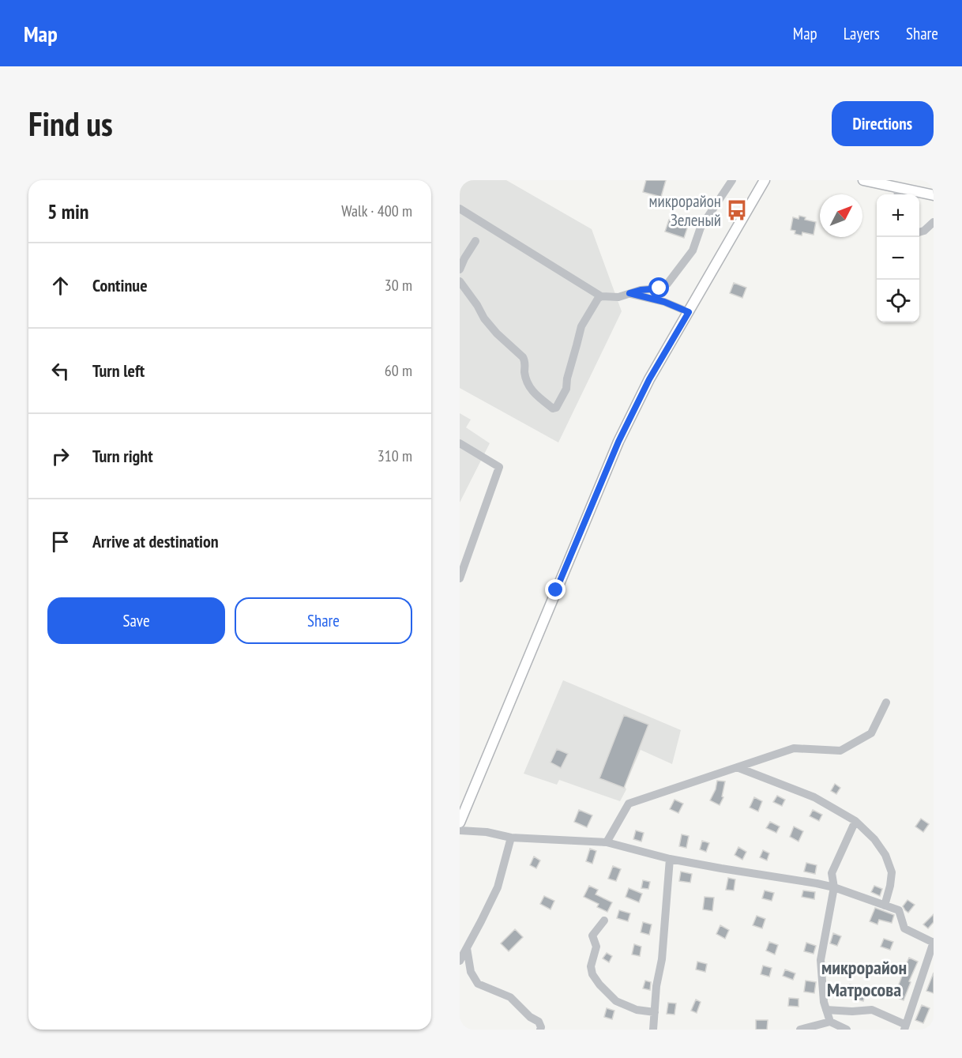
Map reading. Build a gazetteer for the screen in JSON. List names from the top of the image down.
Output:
{
  "districts": ["микрорайон Матросова"],
  "places": {
    "bus stop": ["микрорайон Зеленый"]
  },
  "north": "top right",
  "page": {
    "header": "Map",
    "nav": ["Map", "Layers", "Share"],
    "buttons": [
      "Directions",
      ["Save", "Share"]
    ],
    "title": "Find us",
    "heading": ["5 min", "Walk · 400 m"],
    "map_buttons": ["+", "−"],
    "list": [
      ["Continue", "30 m"],
      ["Turn left", "60 m"],
      ["Turn right", "310 m"],
      "Arrive at destination"
    ]
  }
}
